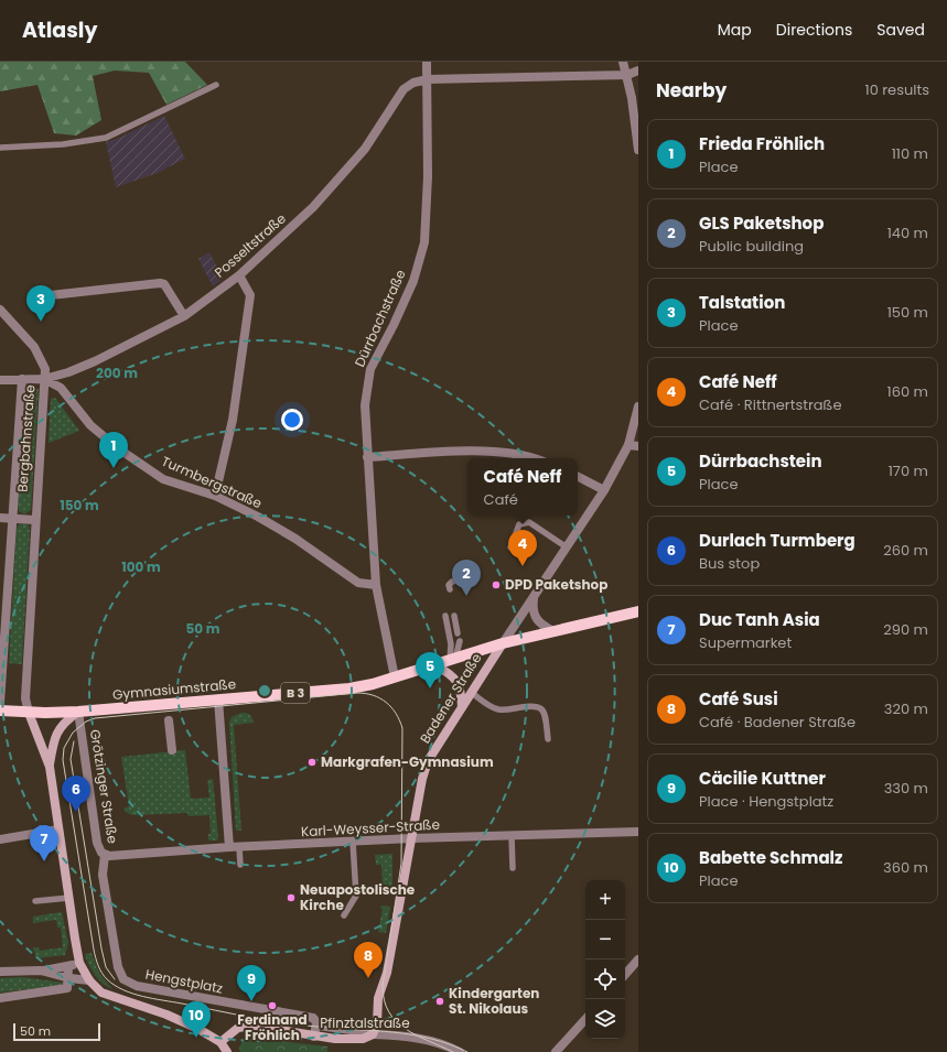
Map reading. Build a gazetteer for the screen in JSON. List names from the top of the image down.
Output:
{
  "streets": {
    "main road": [
      "Gymnasiumstraße",
      "B 3",
      "Badener Straße",
      "Pfinztalstraße"
    ],
    "street": [
      "Posseltstraße",
      "Dürrbachstraße",
      "Bergbahnstraße",
      "Turmbergstraße",
      "Grötzinger Straße",
      "Karl-Weysser-Straße",
      "Hengstplatz"
    ]
  },
  "crossings": [
    ["Posseltstraße", "Dürrbachstraße"],
    ["Posseltstraße", "Bergbahnstraße"],
    ["Posseltstraße", "Turmbergstraße"],
    ["Dürrbachstraße", "Turmbergstraße"],
    ["Bergbahnstraße", "Turmbergstraße"],
    ["Bergbahnstraße", "Gymnasiumstraße"],
    ["Gymnasiumstraße", "B 3"],
    ["Gymnasiumstraße", "Badener Straße"],
    ["Gymnasiumstraße", "Grötzinger Straße"],
    ["B 3", "Badener Straße"],
    ["Badener Straße", "Karl-Weysser-Straße"],
    ["Badener Straße", "Pfinztalstraße"],
    ["Grötzinger Straße", "Karl-Weysser-Straße"],
    ["Grötzinger Straße", "Hengstplatz"]
  ],
  "places": [
    "DPD Paketshop",
    "Markgrafen-Gymnasium",
    "Neuapostolische Kirche",
    "Kindergarten St. Nikolaus",
    "Ferdinand Fröhlich"
  ],
  "scale_bar": "50 m",
  "page": {
    "header": "Atlasly",
    "nav": ["Map", "Directions", "Saved"],
    "heading": ["Nearby", "10 results"],
    "list": [
      {
        "mark": "1",
        "name": "Frieda Fröhlich",
        "note": "Place",
        "value": "110 m"
      },
      {
        "mark": "2",
        "name": "GLS Paketshop",
        "note": "Public building",
        "value": "140 m"
      },
      {
        "mark": "3",
        "name": "Talstation",
        "note": "Place",
        "value": "150 m"
      },
      {
        "mark": "4",
        "name": "Café Neff",
        "note": "Café · Rittnertstraße",
        "value": "160 m"
      },
      {
        "mark": "5",
        "name": "Dürrbachstein",
        "note": "Place",
        "value": "170 m"
      },
      {
        "mark": "6",
        "name": "Durlach Turmberg",
        "note": "Bus stop",
        "value": "260 m"
      },
      {
        "mark": "7",
        "name": "Duc Tanh Asia",
        "note": "Supermarket",
        "value": "290 m"
      },
      {
        "mark": "8",
        "name": "Café Susi",
        "note": "Café · Badener Straße",
        "value": "320 m"
      },
      {
        "mark": "9",
        "name": "Cäcilie Kuttner",
        "note": "Place · Hengstplatz",
        "value": "330 m"
      },
      {
        "mark": "10",
        "name": "Babette Schmalz",
        "note": "Place",
        "value": "360 m"
      }
    ],
    "pins": [
      "3",
      "1",
      "4",
      "2",
      "5",
      "6",
      "7",
      "8",
      "9",
      "10"
    ],
    "popup": ["Café Neff", "Café"],
    "map_buttons": ["+", "−"],
    "scale": "50 m"
  },
  "rings": [
    "200 m",
    "150 m",
    "100 m",
    "50 m"
  ]
}
